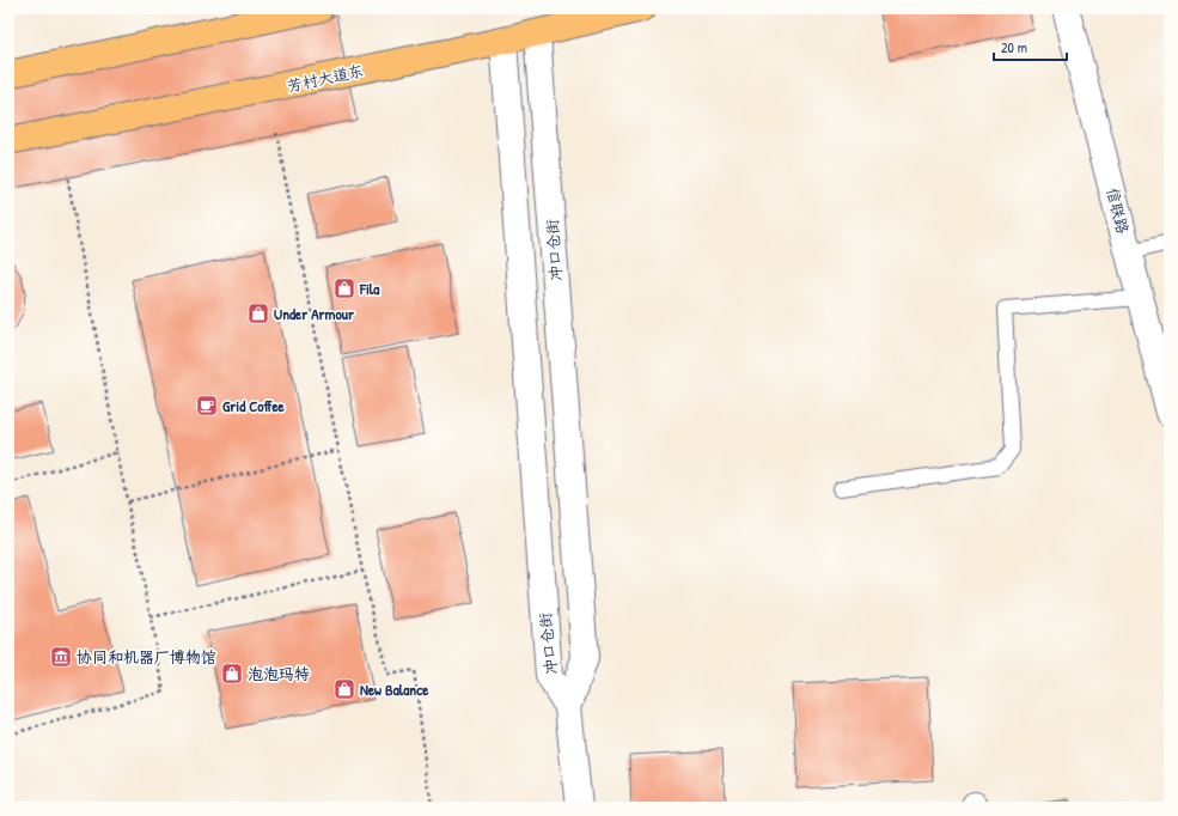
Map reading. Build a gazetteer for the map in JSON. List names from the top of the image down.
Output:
{
  "streets": {
    "highway": ["芳村大道东"],
    "street": ["信联路", "冲口仓街"]
  },
  "crossings": [
    ["芳村大道东", "冲口仓街"]
  ],
  "places": {
    "shop": [
      "Fila",
      "Under Armour",
      "泡泡玛特",
      "New Balance"
    ],
    "cafe": ["Grid Coffee"],
    "museum": ["协同和机器厂博物馆"]
  },
  "scale_bar": "20 m"
}
